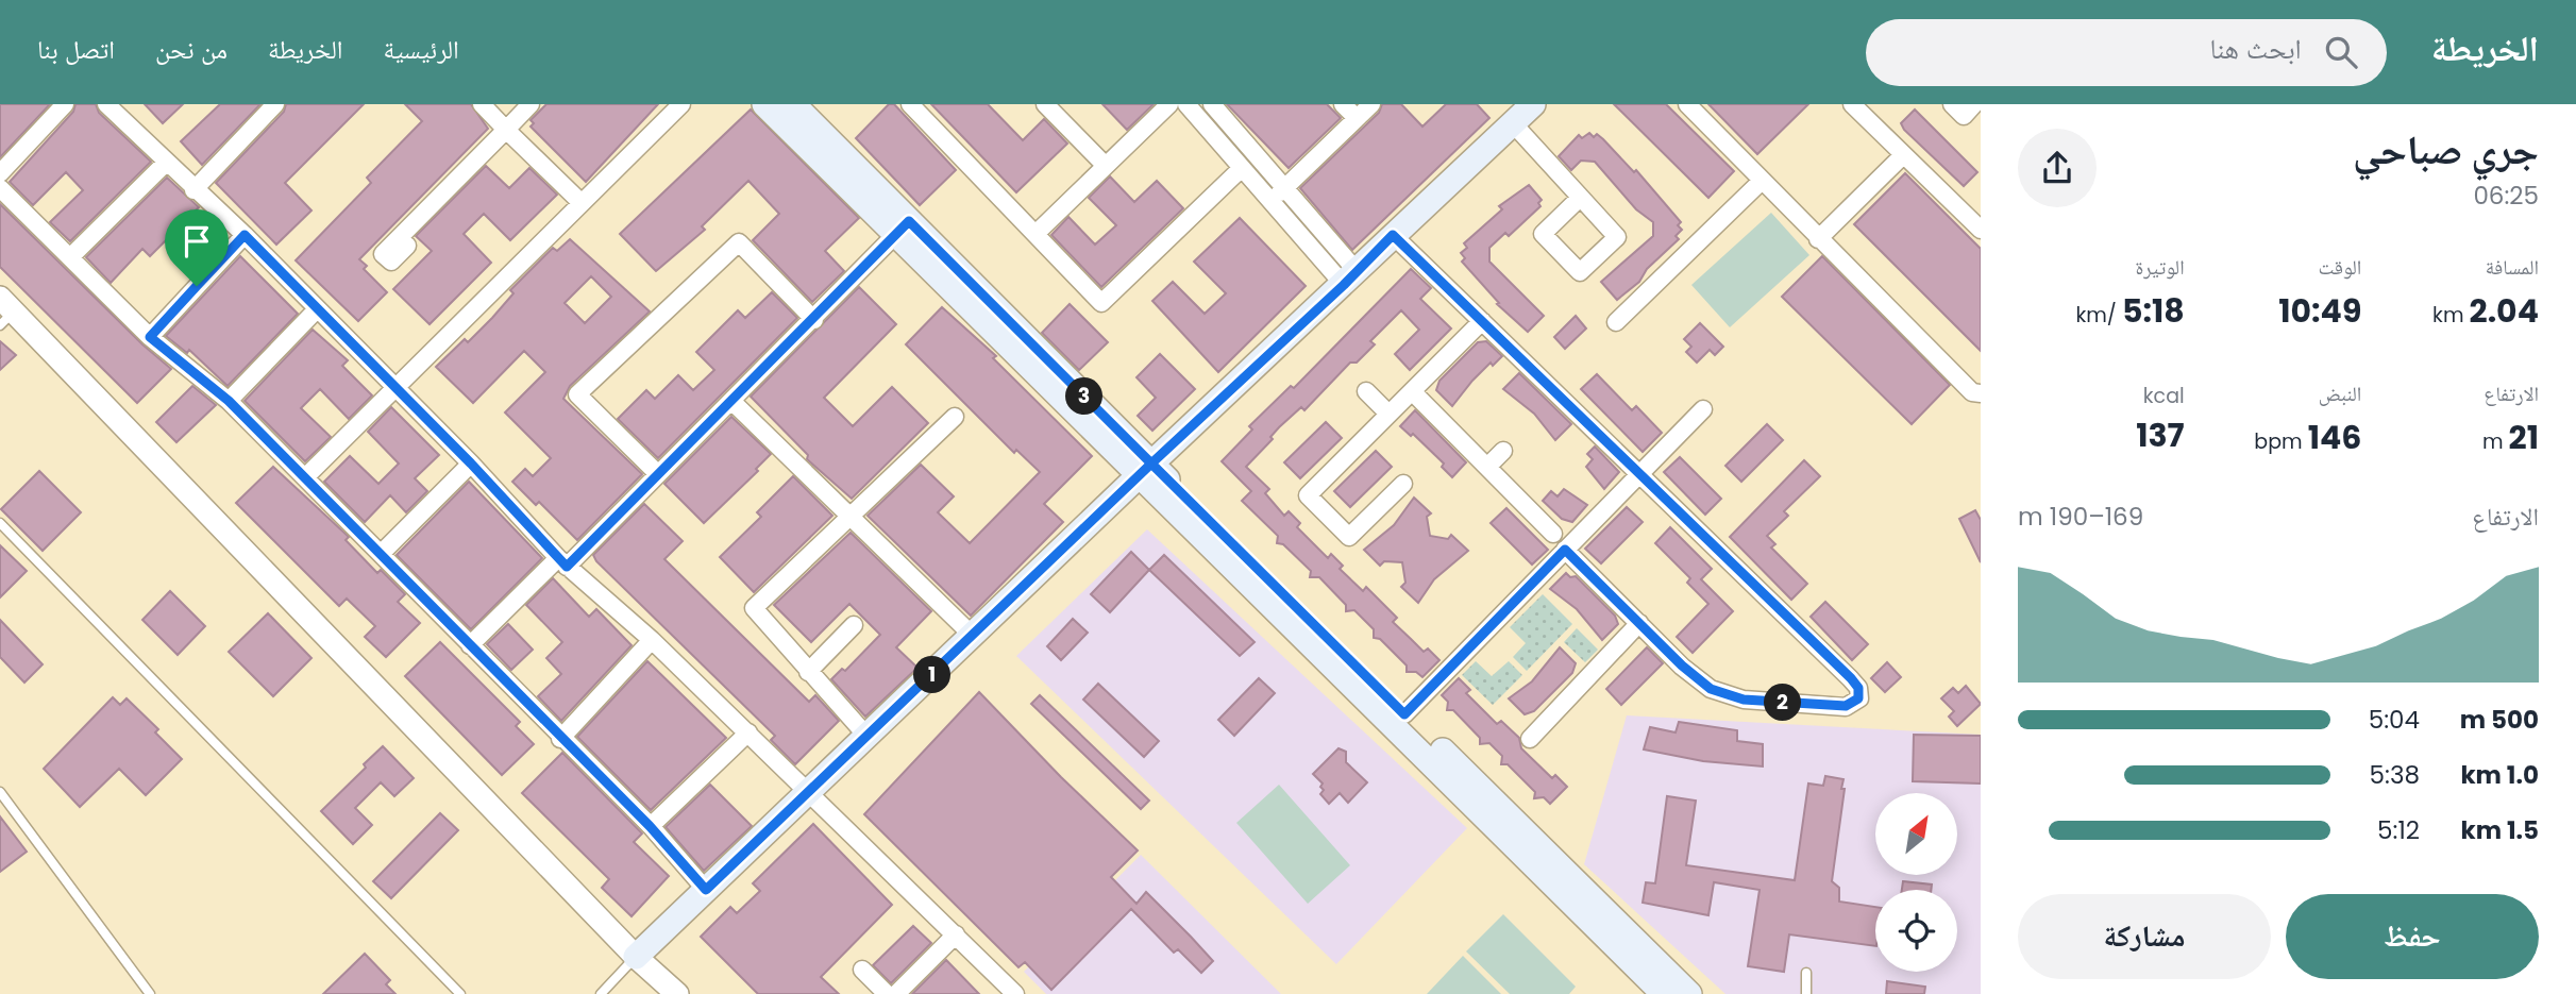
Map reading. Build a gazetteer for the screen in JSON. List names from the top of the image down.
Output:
{
  "north": "top right",
  "page": {
    "header": "الخريطة",
    "search": "ابحث هنا",
    "nav": [
      "الرئيسية",
      "الخريطة",
      "من نحن",
      "اتصل بنا"
    ],
    "heading": ["جري صباحي", "06:25"],
    "stats": [
      ["المسافة", "2.04 km"],
      ["الوقت", "10:49"],
      ["الوتيرة", "5:18 /km"],
      ["الارتفاع", "21 m"],
      ["النبض", "146 bpm"],
      ["kcal", "137"]
    ],
    "pins": ["3", "1", "2"],
    "chart": ["الارتفاع", "169–190 m"],
    "list": [
      {
        "name": "500 m",
        "note": "5:04"
      },
      {
        "name": "1.0 km",
        "note": "5:38"
      },
      {
        "name": "1.5 km",
        "note": "5:12"
      }
    ],
    "buttons": ["حفظ", "مشاركة"]
  }
}
